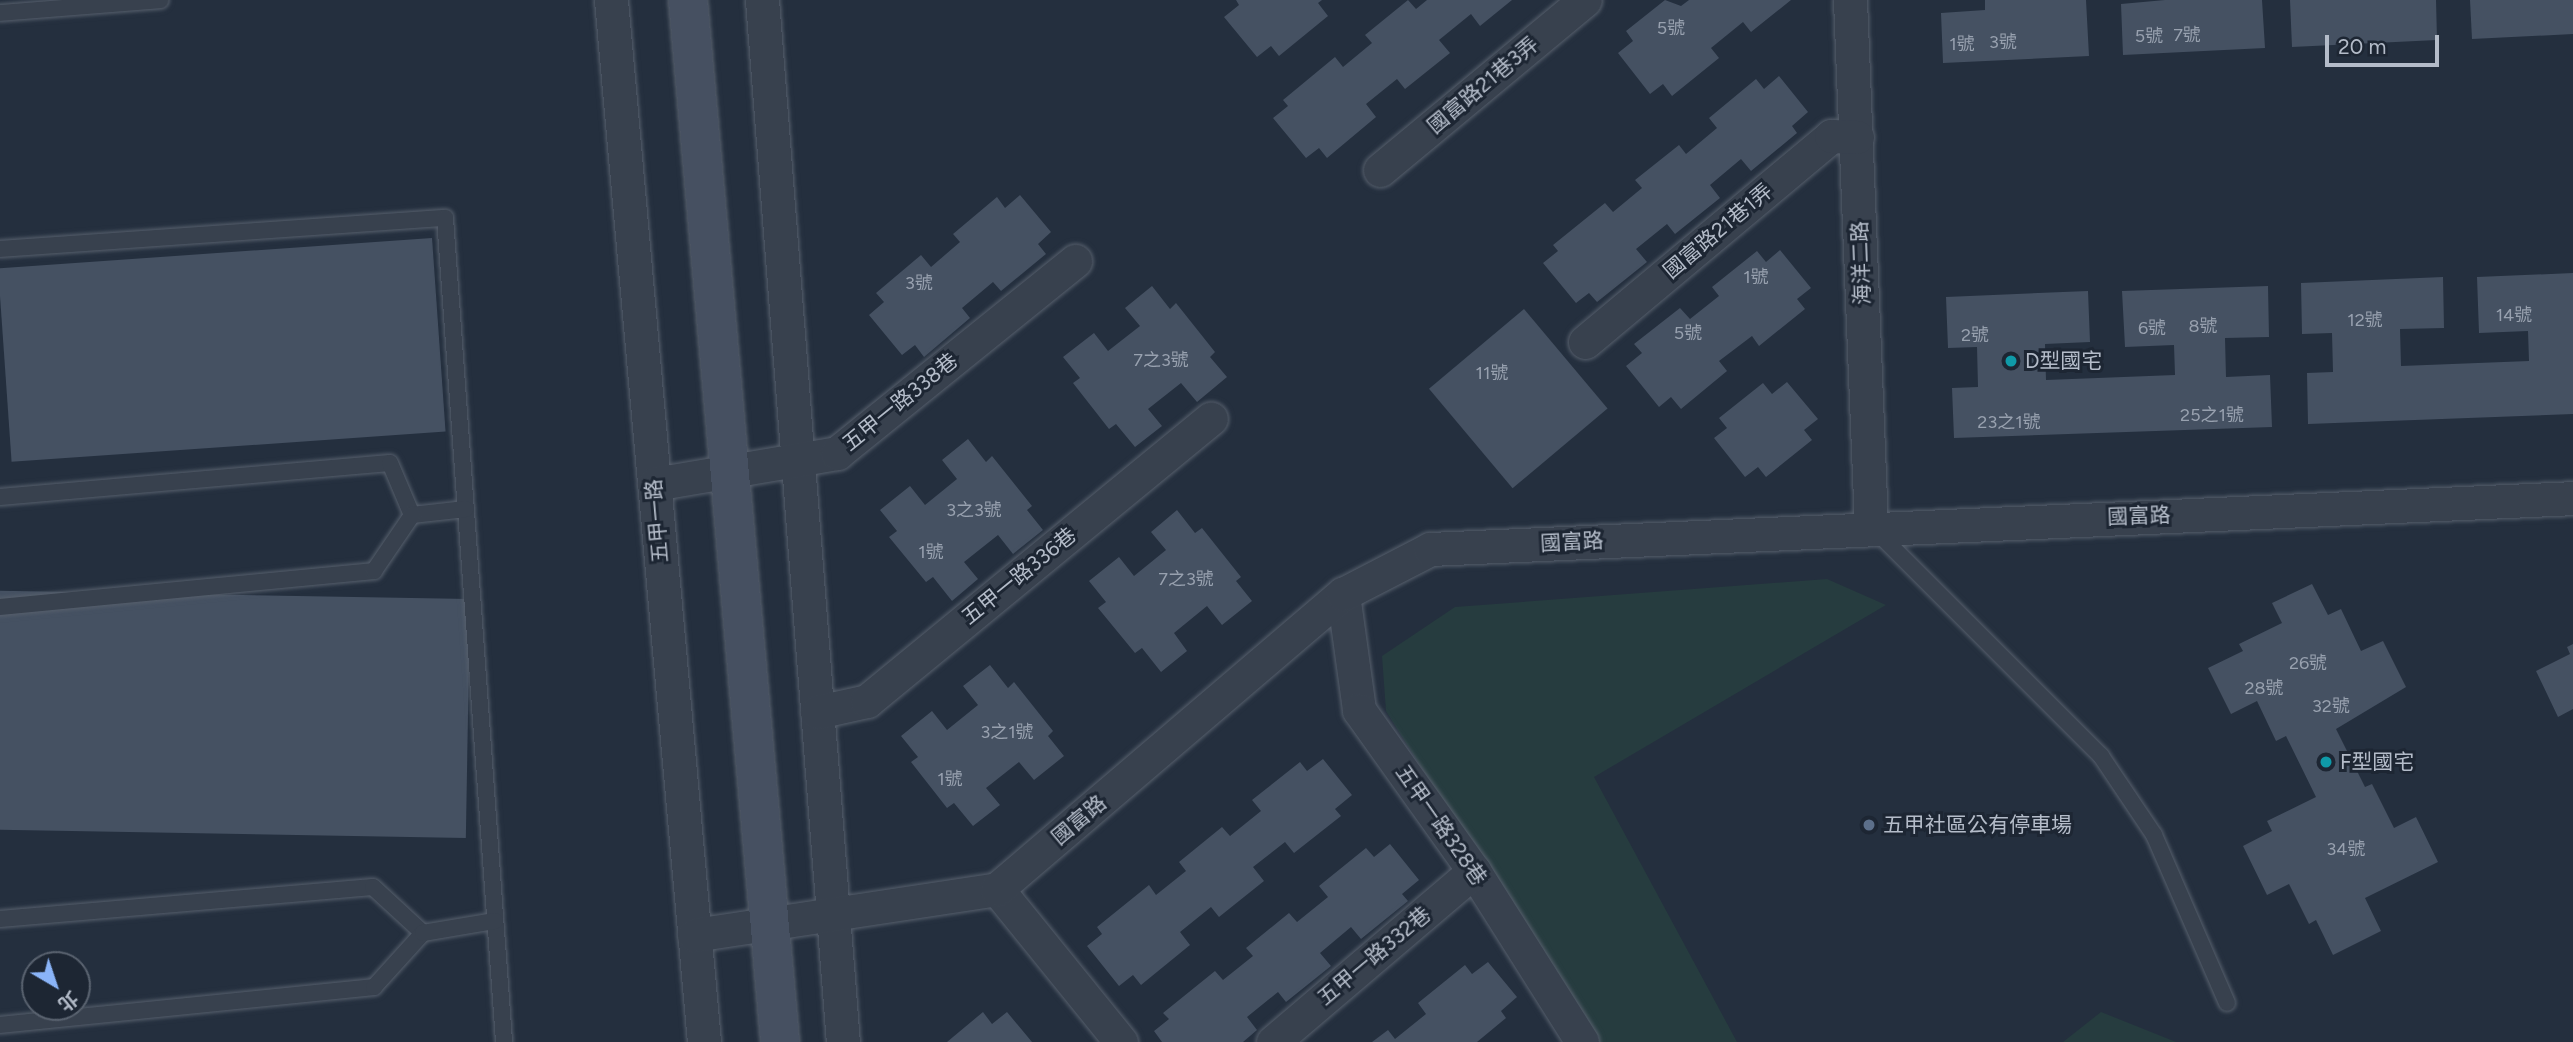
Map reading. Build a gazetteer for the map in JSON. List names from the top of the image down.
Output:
{
  "streets": {
    "street": [
      "國富路21巷3弄",
      "國富路21巷1弄",
      "海洋二路",
      "五甲一路338巷",
      "國富路",
      "五甲一路",
      "五甲一路336巷",
      "五甲一路328巷",
      "五甲一路332巷"
    ]
  },
  "crossings": [
    ["國富路21巷1弄", "海洋二路"],
    ["海洋二路", "國富路"],
    ["五甲一路338巷", "五甲一路"],
    ["國富路", "五甲一路328巷"],
    ["五甲一路328巷", "五甲一路332巷"]
  ],
  "places": ["D型國宅", "F型國宅", "五甲社區公有停車場"],
  "house_numbers": [
    "5號",
    "7號",
    "5號",
    "3號",
    "1號",
    "1號",
    "3號",
    "14號",
    "12號",
    "8號",
    "6號",
    "5號",
    "2號",
    "7之3號",
    "11號",
    "25之1號",
    "23之1號",
    "3之3號",
    "1號",
    "7之3號",
    "26號",
    "28號",
    "32號",
    "3之1號",
    "1號",
    "34號"
  ],
  "scale_bar": "20 m",
  "north": "bottom right"
}
